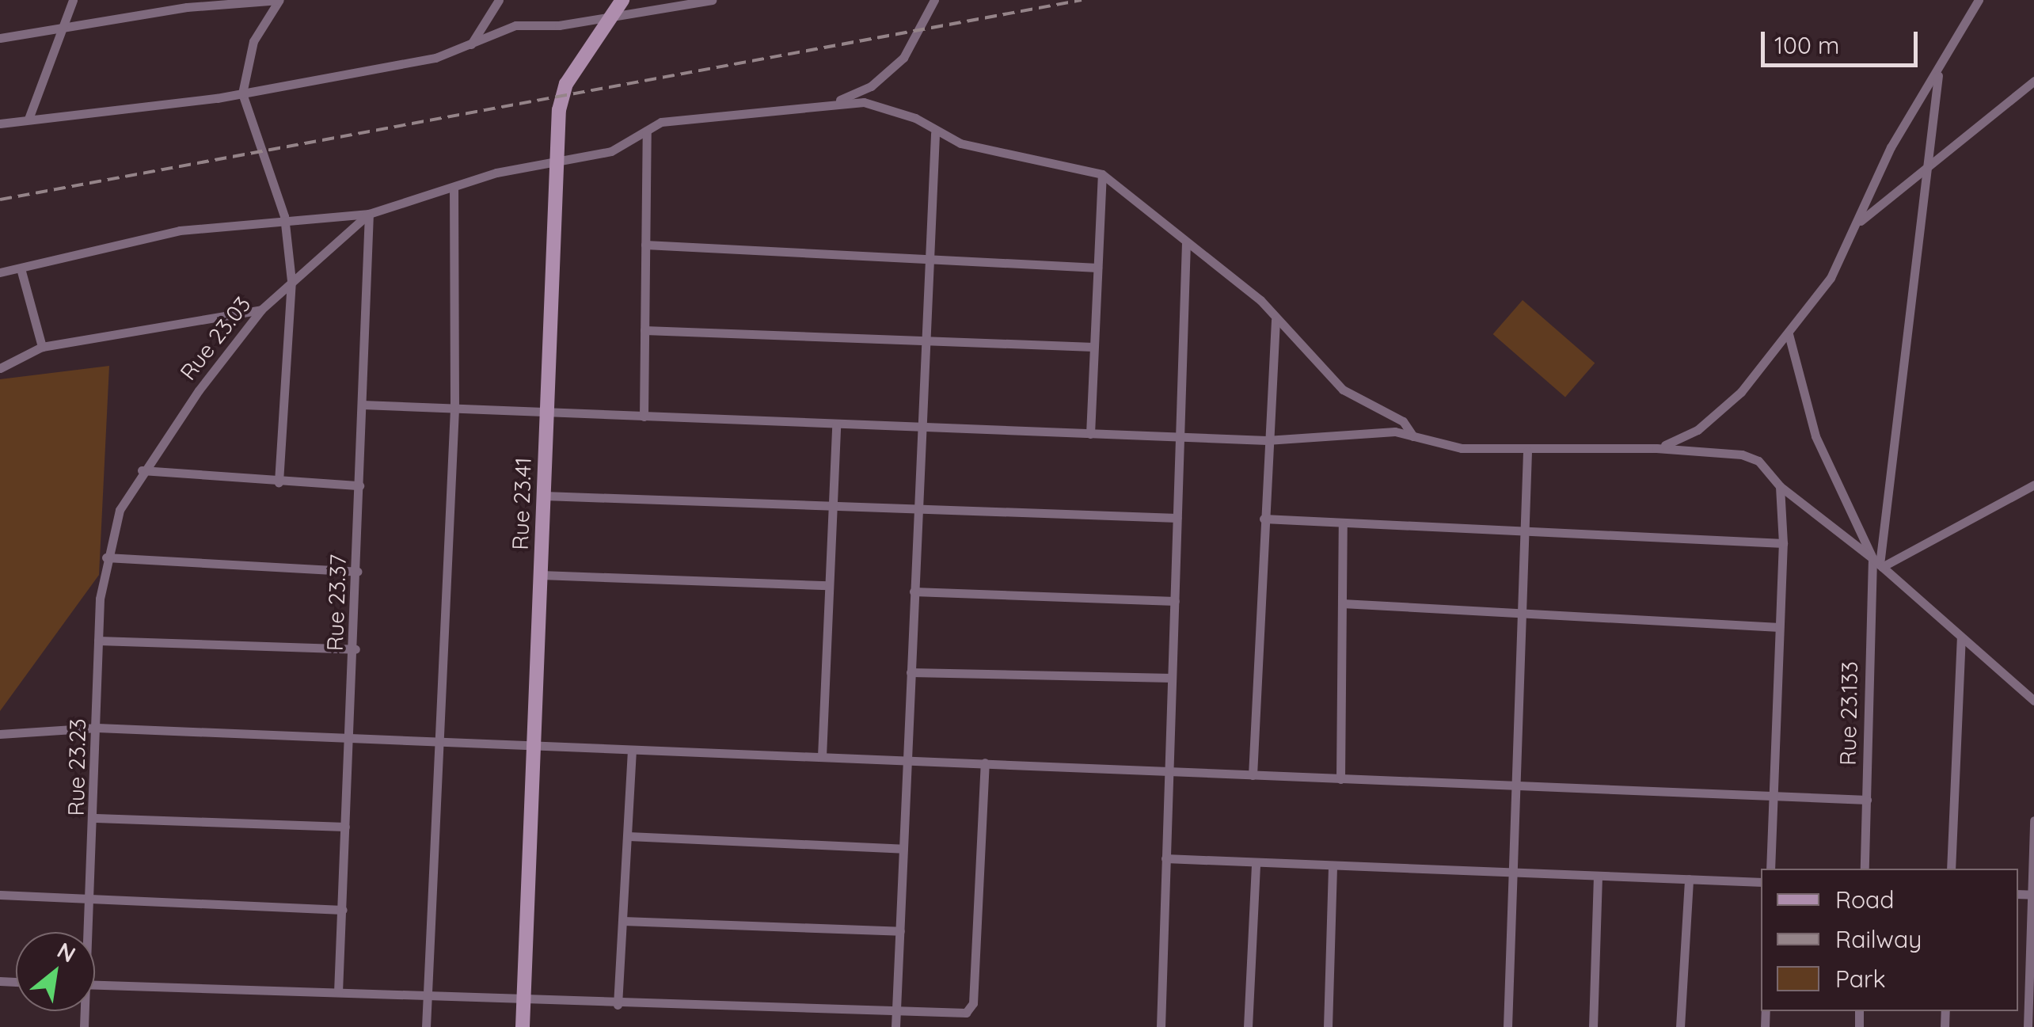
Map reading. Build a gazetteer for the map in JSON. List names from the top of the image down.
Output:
{
  "streets": {
    "street": [
      "Rue 23.03",
      "Rue 23.41",
      "Rue 23.37",
      "Rue 23.133",
      "Rue 23.23"
    ]
  },
  "crossings": [
    ["Rue 23.03", "Rue 23.37"],
    ["Rue 23.03", "Rue 23.23"]
  ],
  "legend": ["Road", "Railway", "Park"],
  "scale_bar": "100 m",
  "north": "top right"
}
